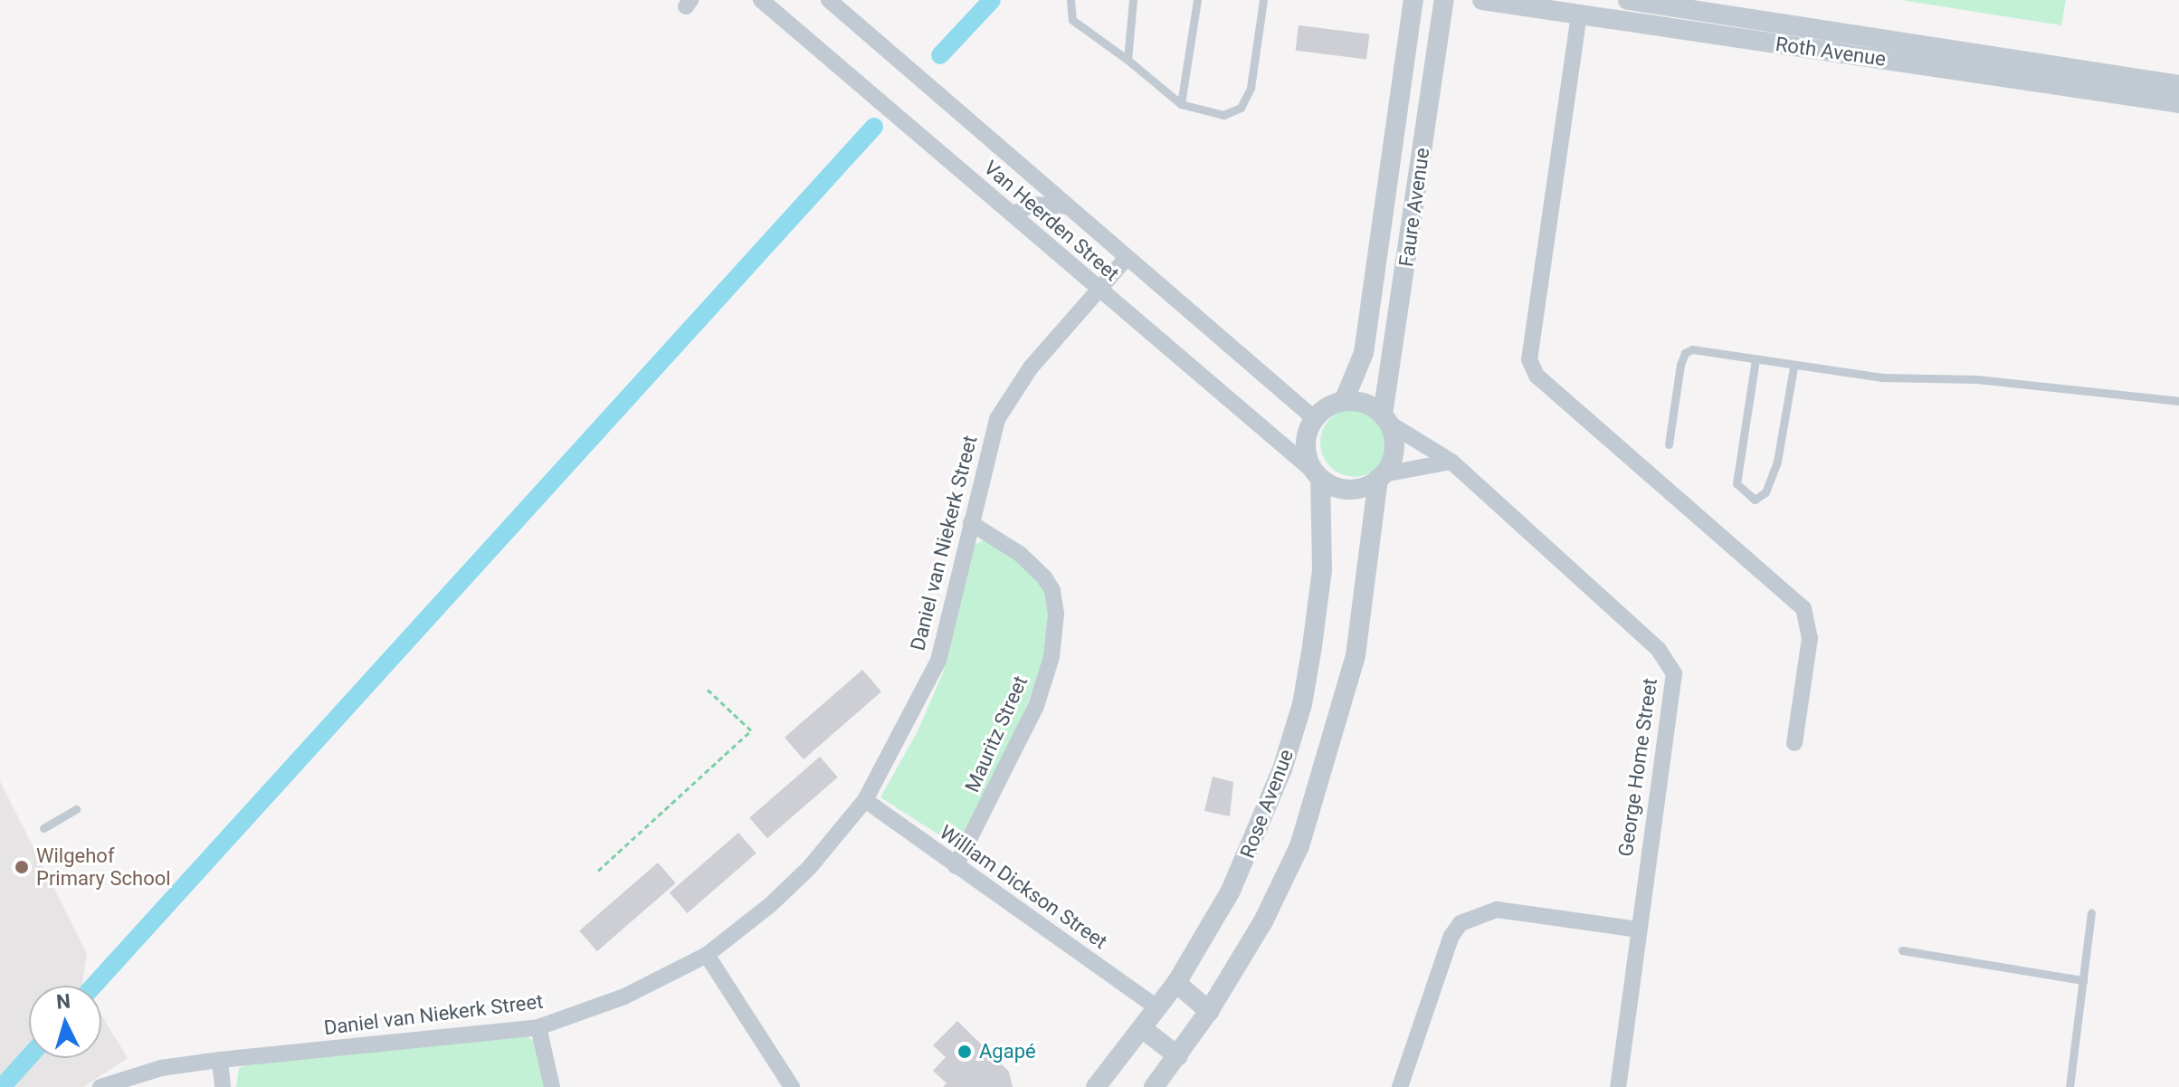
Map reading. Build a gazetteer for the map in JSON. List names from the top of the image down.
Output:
{
  "streets": {
    "street": [
      "Roth Avenue",
      "Faure Avenue",
      "Van Heerden Street",
      "Daniel van Niekerk Street",
      "Mauritz Street",
      "George Home Street",
      "Rose Avenue",
      "William Dickson Street"
    ]
  },
  "crossings": [
    ["Faure Avenue", "Van Heerden Street"],
    ["Faure Avenue", "George Home Street"],
    ["Faure Avenue", "Rose Avenue"],
    ["Van Heerden Street", "Daniel van Niekerk Street"],
    ["Van Heerden Street", "George Home Street"],
    ["Van Heerden Street", "Rose Avenue"],
    ["Daniel van Niekerk Street", "Mauritz Street"],
    ["Daniel van Niekerk Street", "William Dickson Street"],
    ["Mauritz Street", "William Dickson Street"],
    ["George Home Street", "Rose Avenue"],
    ["Rose Avenue", "William Dickson Street"]
  ],
  "places": ["Wilgehof Primary School", "Agapé"],
  "north": "top"
}
